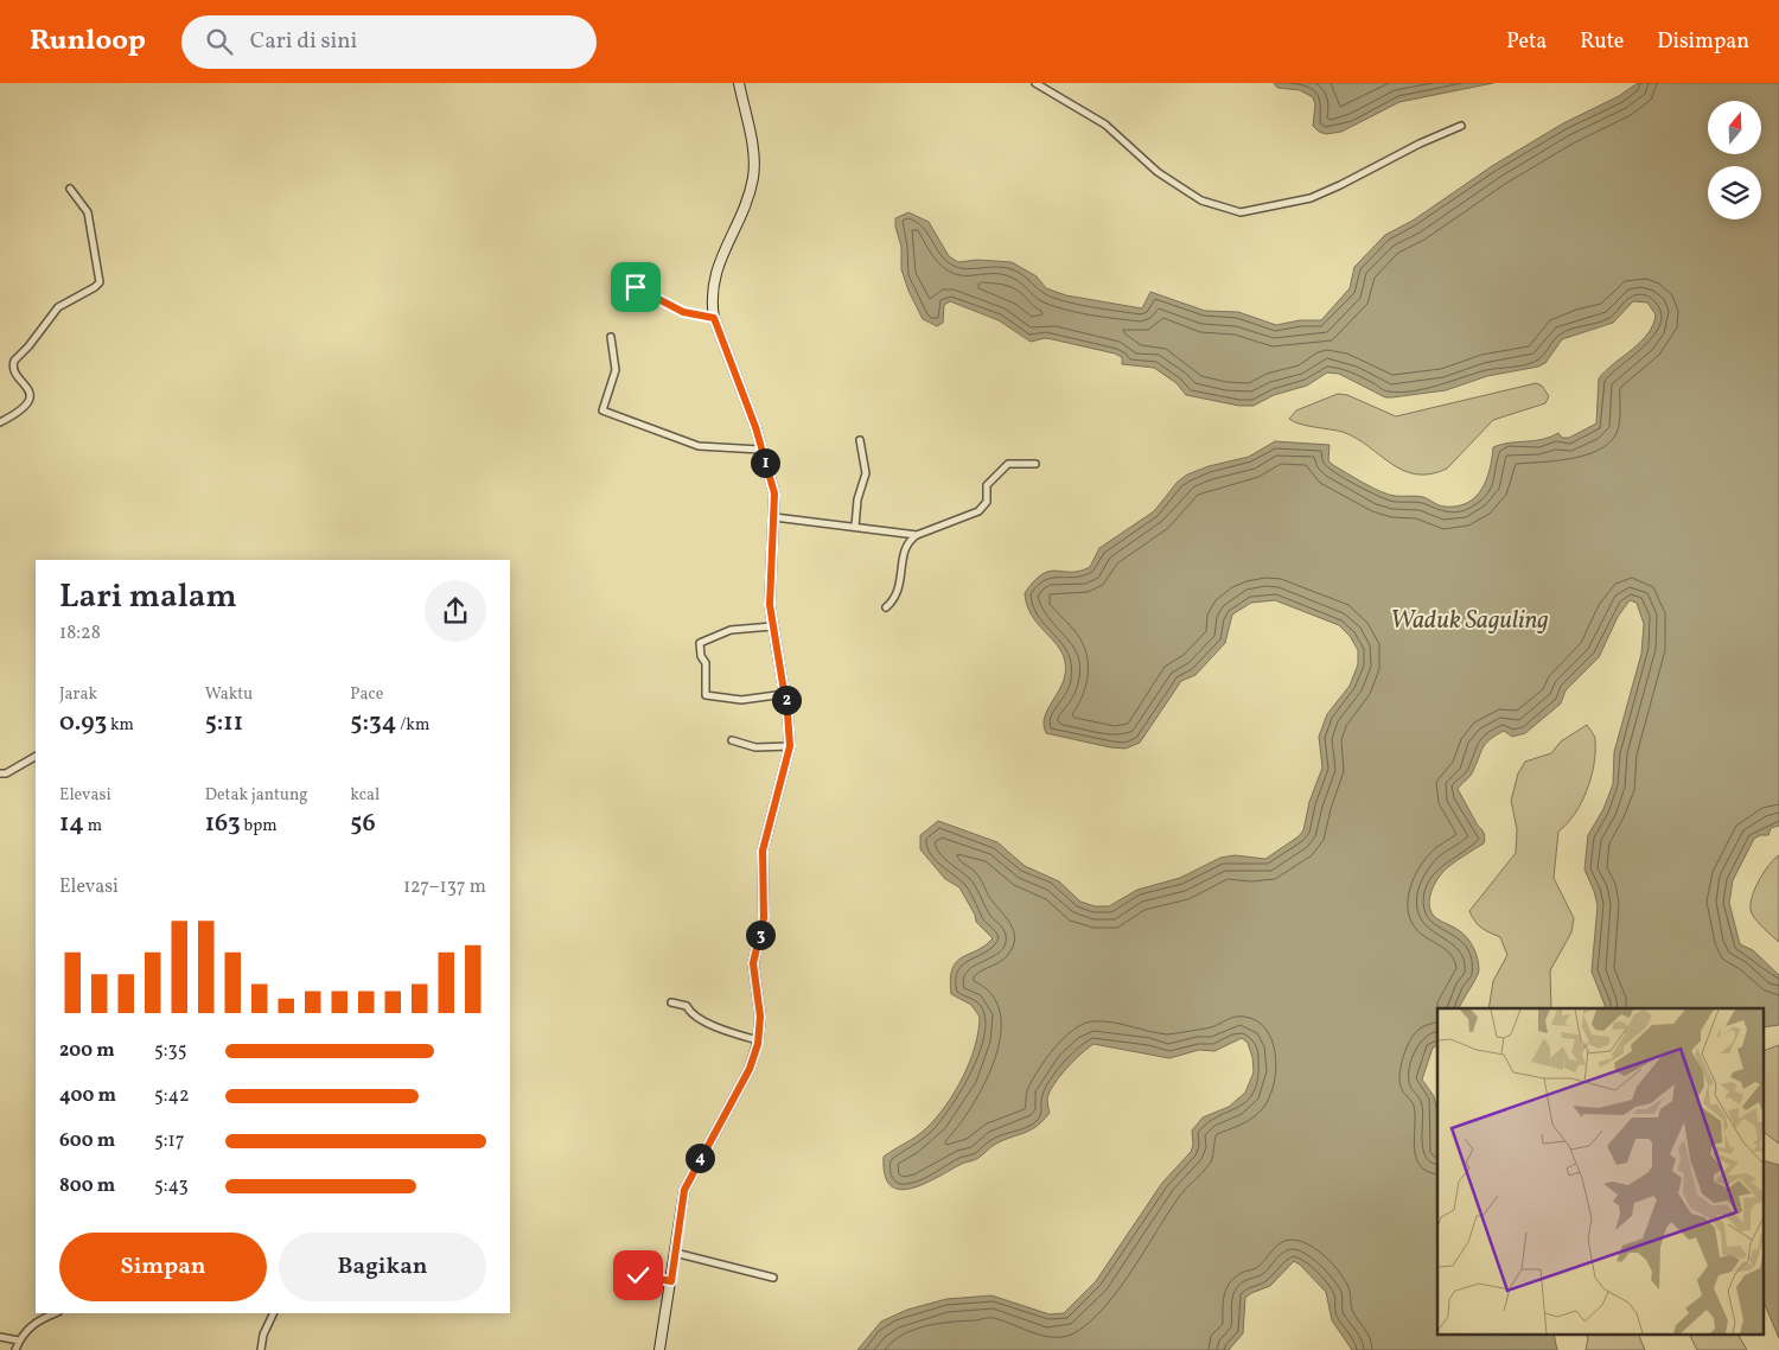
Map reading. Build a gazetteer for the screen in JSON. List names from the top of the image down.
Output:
{
  "water": ["Waduk Saguling"],
  "north": "top",
  "page": {
    "header": "Runloop",
    "search": "Cari di sini",
    "nav": ["Peta", "Rute", "Disimpan"],
    "pins": [
      "1",
      "2",
      "3",
      "4"
    ],
    "heading": ["Lari malam", "18:28"],
    "stats": [
      ["Jarak", "0.93 km"],
      ["Waktu", "5:11"],
      ["Pace", "5:34 /km"],
      ["Elevasi", "14 m"],
      ["Detak jantung", "163 bpm"],
      ["kcal", "56"]
    ],
    "chart": ["Elevasi", "127–137 m"],
    "list": [
      {
        "name": "200 m",
        "note": "5:35"
      },
      {
        "name": "400 m",
        "note": "5:42"
      },
      {
        "name": "600 m",
        "note": "5:17"
      },
      {
        "name": "800 m",
        "note": "5:43"
      }
    ],
    "buttons": ["Simpan", "Bagikan"]
  }
}
